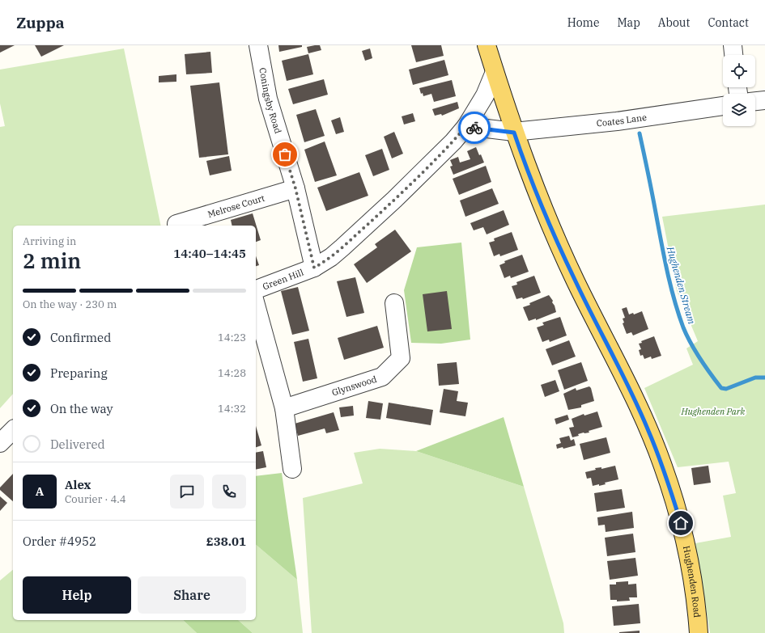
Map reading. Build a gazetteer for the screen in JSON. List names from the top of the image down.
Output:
{
  "streets": {
    "main road": ["Hughenden Road"],
    "street": [
      "Coningsby Road",
      "Coates Lane",
      "Melrose Court",
      "Green Hill",
      "Glynswood"
    ]
  },
  "crossings": [
    ["Coningsby Road", "Melrose Court"],
    ["Coningsby Road", "Green Hill"],
    ["Coates Lane", "Green Hill"],
    ["Coates Lane", "Hughenden Road"],
    ["Green Hill", "Hughenden Road"]
  ],
  "water": ["Hughenden Stream"],
  "parks": ["Hughenden Park"],
  "page": {
    "header": "Zuppa",
    "nav": [
      "Home",
      "Map",
      "About",
      "Contact"
    ],
    "heading": ["2 min", "Arriving in", "14:40–14:45"],
    "panel": [
      "Alex",
      "Courier · 4.4",
      "Order #4952",
      "£38.01"
    ],
    "bar": "On the way · 230 m",
    "list": [
      ["Confirmed", "14:23"],
      ["Preparing", "14:28"],
      ["On the way", "14:32"],
      "Delivered"
    ],
    "round": "A",
    "buttons": ["Help", "Share"]
  }
}
